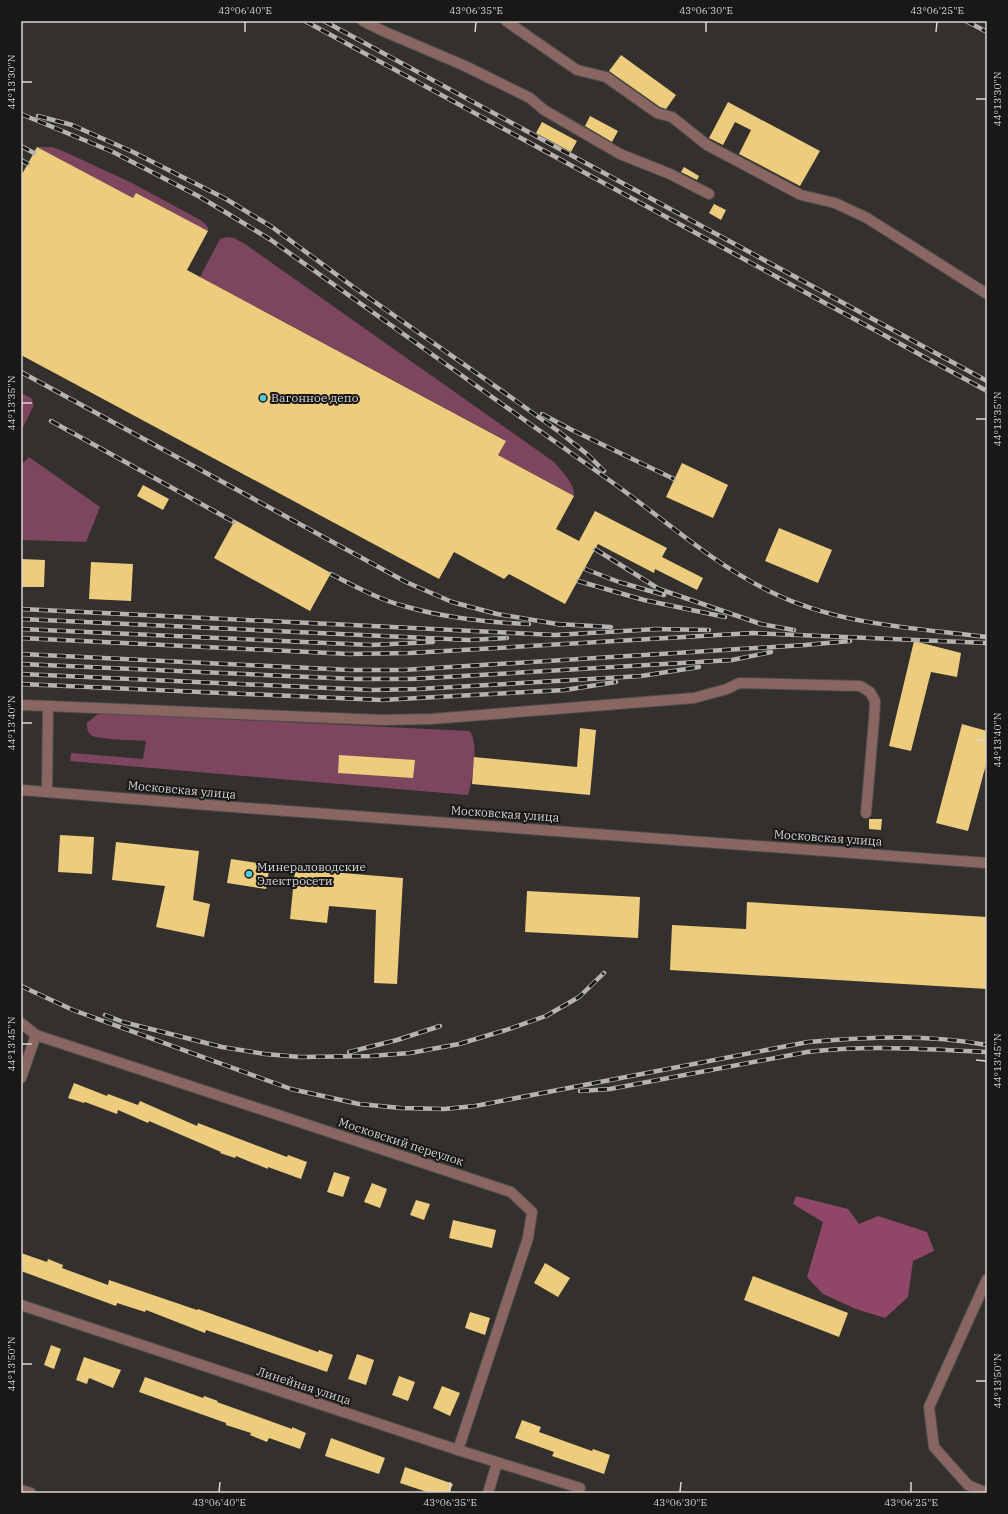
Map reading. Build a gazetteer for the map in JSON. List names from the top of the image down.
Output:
{
  "streets": {
    "street": ["Московская улица", "Московский переулок", "Линейная улица"]
  },
  "crossings": [
    ["Московский переулок", "Линейная улица"]
  ],
  "places": ["Вагонное депо", "Минераловодские Электросети"],
  "coordinates": [
    "43°06'40\"E",
    "43°06'35\"E",
    "43°06'30\"E",
    "43°06'25\"E",
    "44°13'30\"N",
    "44°13'35\"N",
    "44°13'40\"N",
    "44°13'45\"N",
    "44°13'50\"N"
  ]
}
